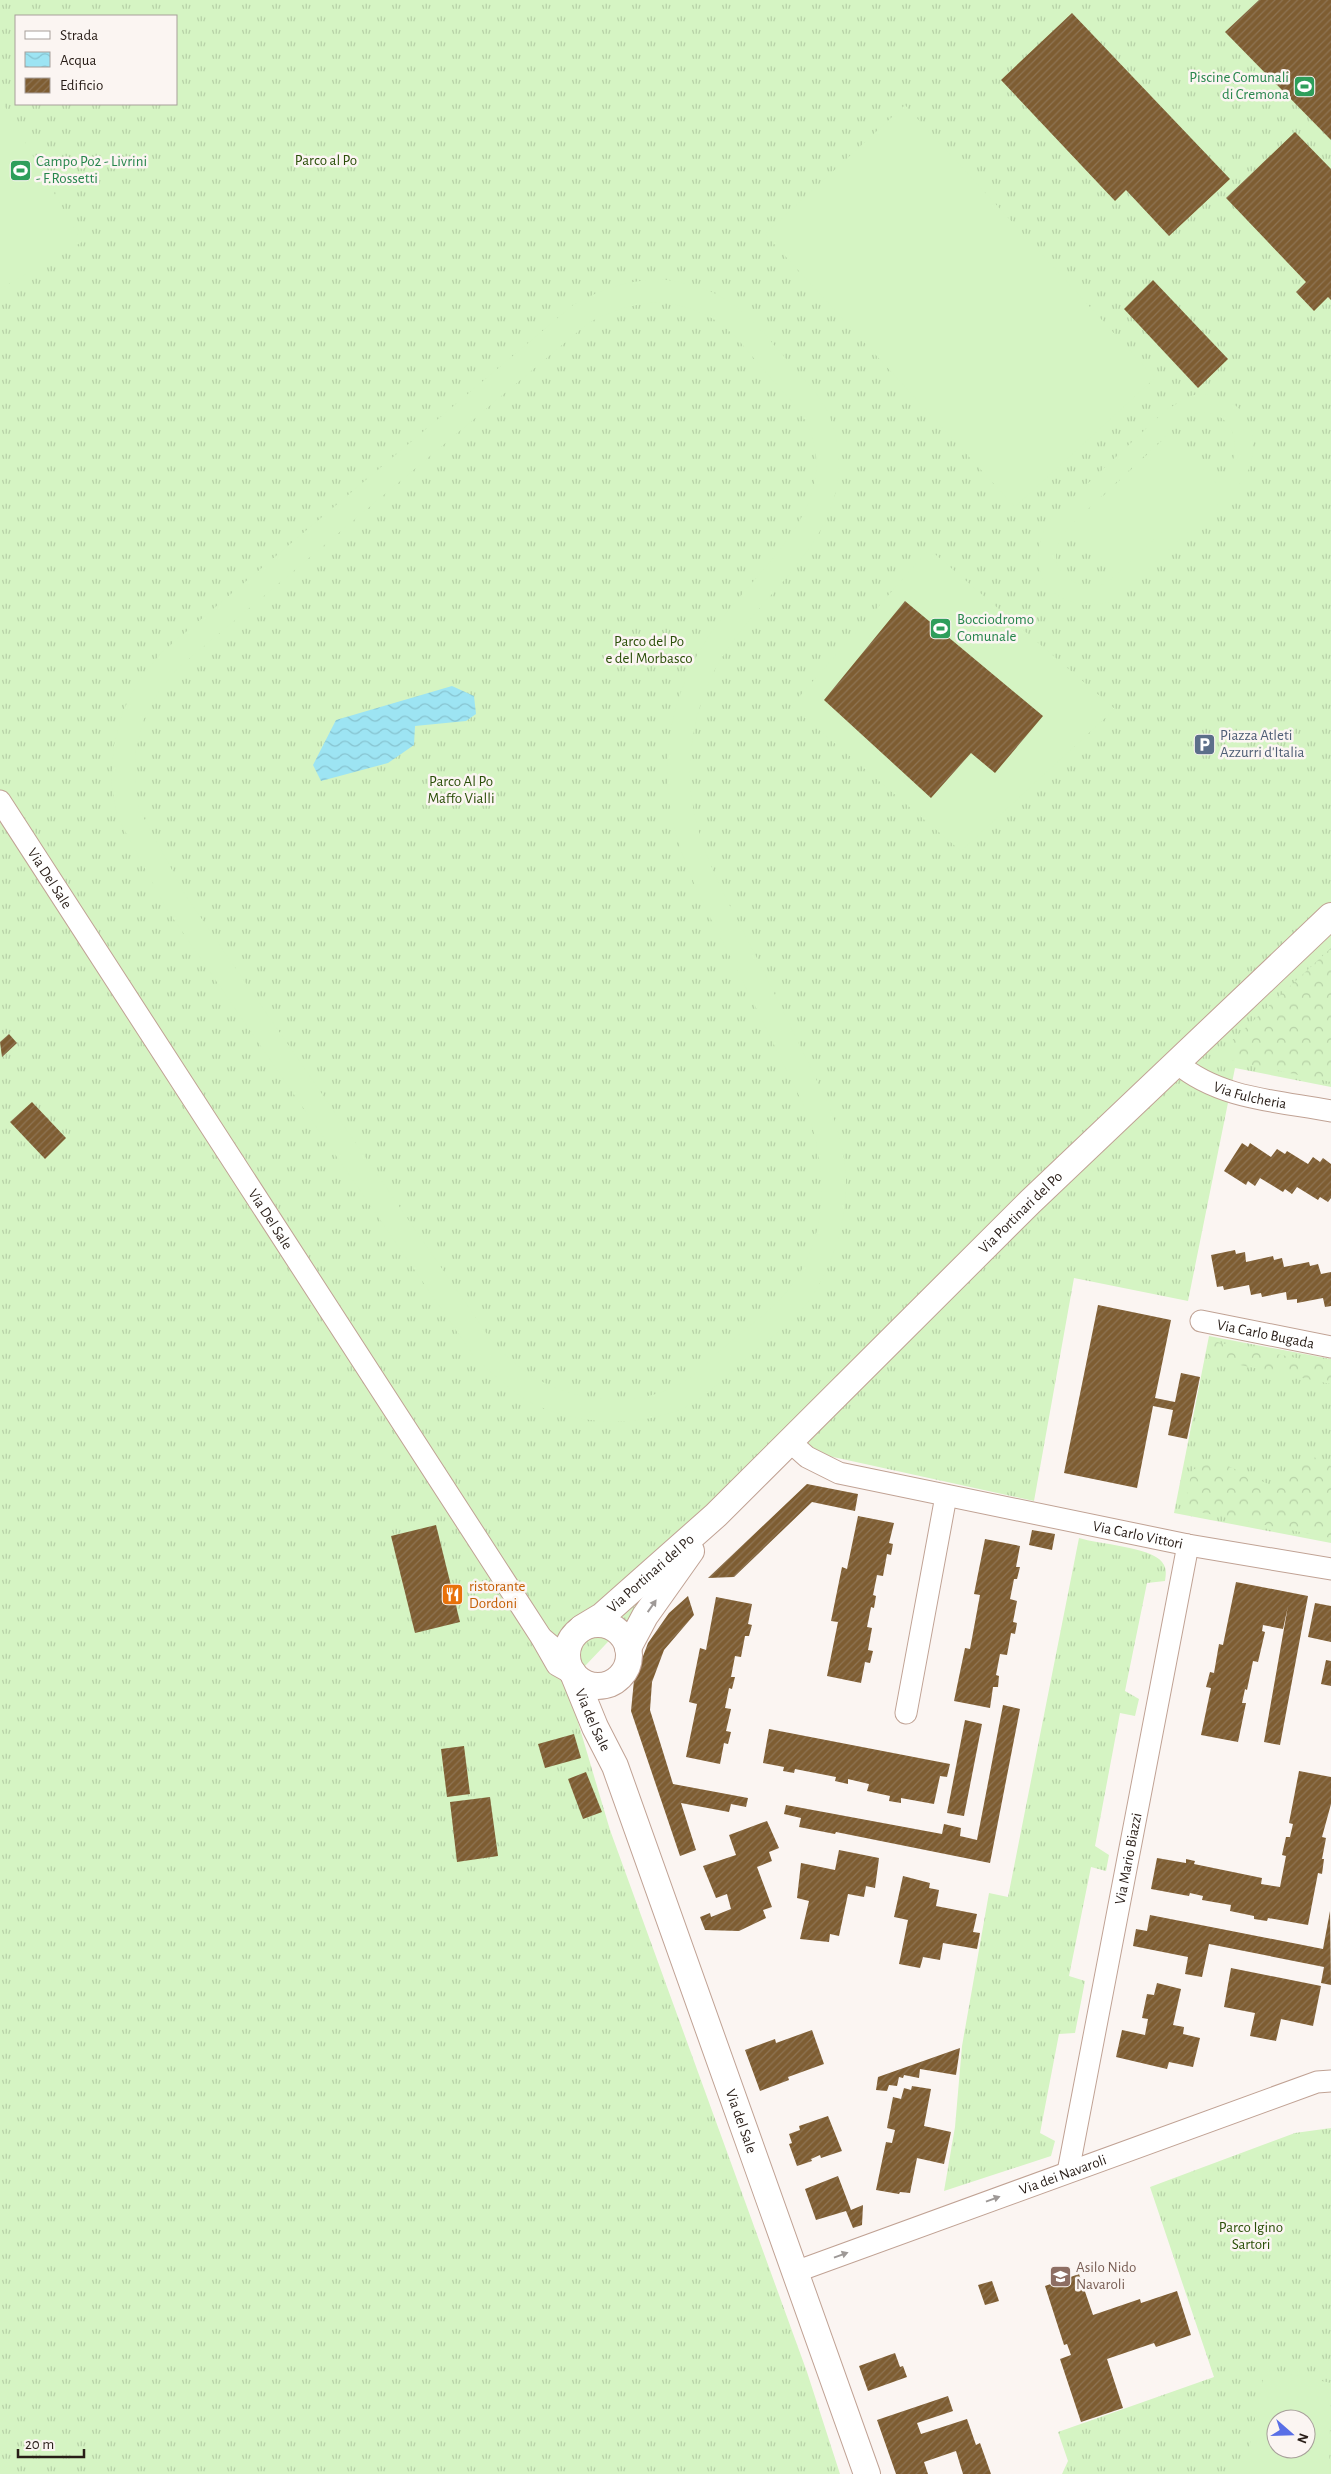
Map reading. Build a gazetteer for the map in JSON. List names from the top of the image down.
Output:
{
  "streets": {
    "street": [
      "Via Del Sale",
      "Via Fulcheria",
      "Via Portinari del Po",
      "Via Carlo Bugada",
      "Via Carlo Vittori",
      "Via del Sale",
      "Via Mario Biazzi",
      "Via dei Navaroli"
    ]
  },
  "crossings": [
    ["Via Del Sale", "Via del Sale"],
    ["Via Fulcheria", "Via Portinari del Po"],
    ["Via Portinari del Po", "Via Carlo Vittori"],
    ["Via Portinari del Po", "Via del Sale"],
    ["Via Carlo Vittori", "Via Mario Biazzi"],
    ["Via del Sale", "Via dei Navaroli"],
    ["Via Mario Biazzi", "Via dei Navaroli"]
  ],
  "one_way": ["Via dei Navaroli"],
  "parks": [
    "Parco al Po",
    "Parco del Po e del Morbasco",
    "Parco Al Po Maffo Vialli",
    "Parco Igino Sartori"
  ],
  "places": {
    "sports": ["Piscine Comunali di Cremona", "Campo Po2 - Livrini - F.Rossetti", "Bocciodromo Comunale"],
    "parking": ["Piazza Atleti Azzurri d'Italia"],
    "restaurant": ["ristorante Dordoni"],
    "school or university": ["Asilo Nido Navaroli"]
  },
  "legend": ["Strada", "Acqua", "Edificio"],
  "scale_bar": "20 m",
  "north": "right"
}
